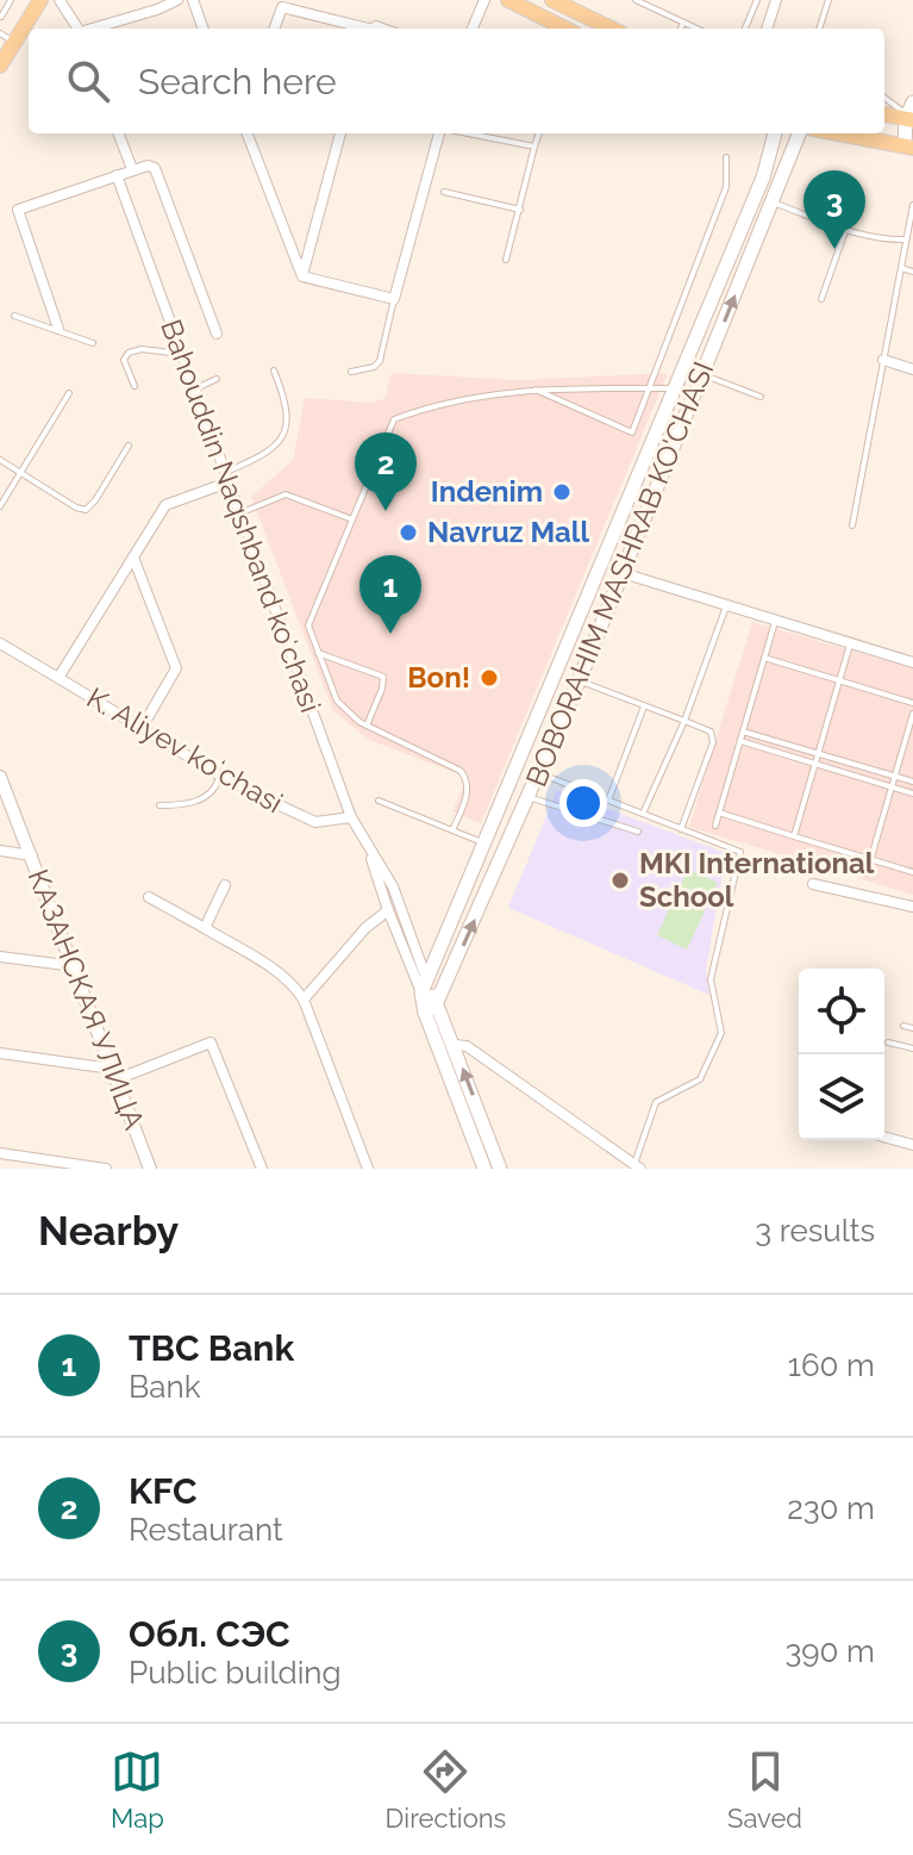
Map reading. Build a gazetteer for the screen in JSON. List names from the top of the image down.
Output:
{
  "streets": {
    "main road": ["BOBORAHIM MASHRAB KO'CHASI"],
    "street": ["Bahouddin Naqshband koʻchasi", "K. Aliyev koʻchasi", "КАЗАНСКАЯ УЛИЦА"]
  },
  "crossings": [
    ["Bahouddin Naqshband koʻchasi", "K. Aliyev koʻchasi"]
  ],
  "places": [
    "Indenim",
    "Navruz Mall",
    "Bon!",
    "MKI International School"
  ],
  "page": {
    "search": "Search here",
    "pins": ["3", "2", "1"],
    "heading": ["Nearby", "3 results"],
    "list": [
      {
        "mark": "1",
        "name": "TBC Bank",
        "note": "Bank",
        "value": "160 m"
      },
      {
        "mark": "2",
        "name": "KFC",
        "note": "Restaurant",
        "value": "230 m"
      },
      {
        "mark": "3",
        "name": "Обл. СЭС",
        "note": "Public building",
        "value": "390 m"
      }
    ],
    "nav": ["Map", "Directions", "Saved"]
  }
}
